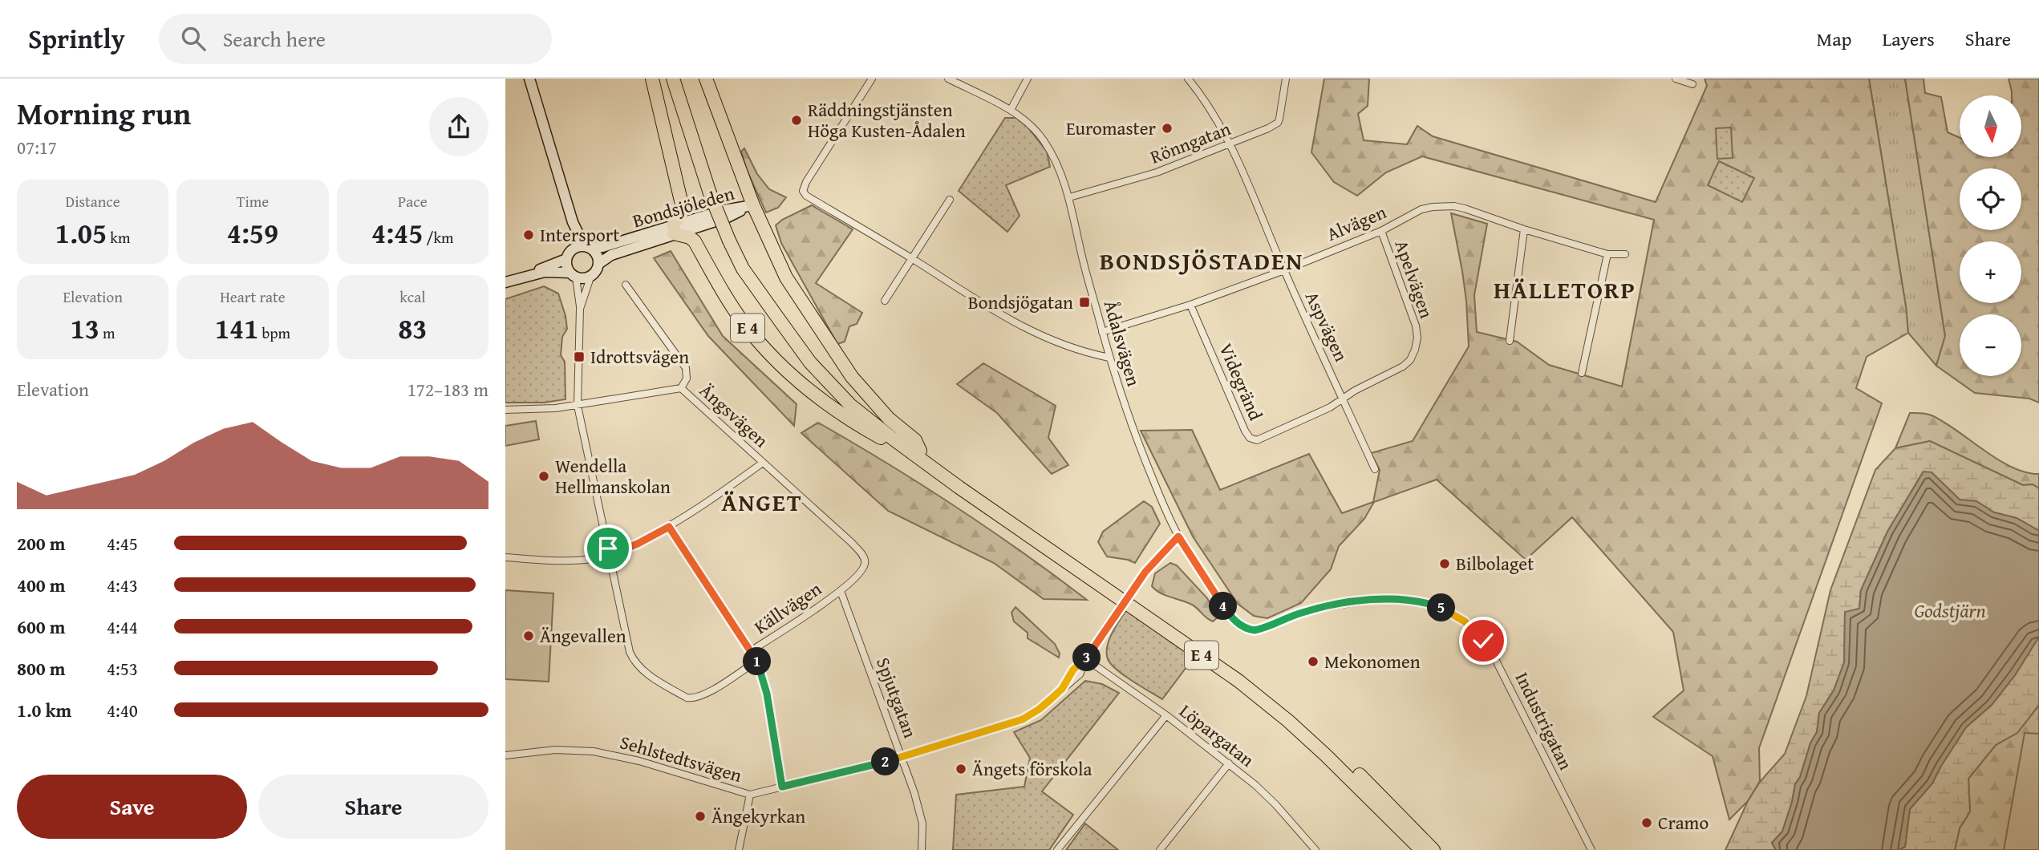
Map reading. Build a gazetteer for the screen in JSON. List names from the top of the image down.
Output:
{
  "streets": {
    "highway": ["E 4"],
    "main road": ["Bondsjöleden"],
    "street": [
      "Rönngatan",
      "Alvägen",
      "Apelvägen",
      "Aspvägen",
      "Ådalsvägen",
      "Videgränd",
      "Ängsvägen",
      "Källvägen",
      "Spjutgatan",
      "Industrigatan",
      "Löpargatan",
      "Sehlstedtsvägen"
    ]
  },
  "crossings": [
    ["Rönngatan", "Aspvägen"],
    ["Rönngatan", "Ådalsvägen"],
    ["Bondsjöleden", "E 4"],
    ["Alvägen", "Apelvägen"],
    ["Alvägen", "Aspvägen"],
    ["Alvägen", "Ådalsvägen"],
    ["Alvägen", "Videgränd"],
    ["Apelvägen", "Aspvägen"],
    ["Apelvägen", "Videgränd"],
    ["Aspvägen", "Videgränd"],
    ["Ådalsvägen", "Industrigatan"],
    ["Ådalsvägen", "Sehlstedtsvägen"],
    ["Ängsvägen", "Källvägen"],
    ["Ängsvägen", "Spjutgatan"],
    ["Källvägen", "Spjutgatan"],
    ["Spjutgatan", "Sehlstedtsvägen"],
    ["Löpargatan", "Sehlstedtsvägen"]
  ],
  "districts": ["BONDSJÖSTADEN", "HÄLLETORP", "ÄNGET"],
  "water": ["Godstjärn"],
  "places": {
    "other": [
      "Räddningstjänsten Höga Kusten-Ådalen",
      "Euromaster",
      "Intersport",
      "Wendella Hellmanskolan",
      "Bilbolaget",
      "Ängevallen",
      "Mekonomen",
      "Ängets förskola",
      "Ängekyrkan",
      "Cramo"
    ],
    "transit": ["Bondsjögatan", "Idrottsvägen"]
  },
  "north": "bottom",
  "page": {
    "header": "Sprintly",
    "search": "Search here",
    "nav": ["Map", "Layers", "Share"],
    "heading": ["Morning run", "07:17"],
    "map_buttons": ["+", "−"],
    "stats": [
      ["Distance", "1.05 km"],
      ["Time", "4:59"],
      ["Pace", "4:45 /km"],
      ["Elevation", "13 m"],
      ["Heart rate", "141 bpm"],
      ["kcal", "83"]
    ],
    "chart": ["Elevation", "172–183 m"],
    "list": [
      {
        "name": "200 m",
        "note": "4:45"
      },
      {
        "name": "400 m",
        "note": "4:43"
      },
      {
        "name": "600 m",
        "note": "4:44"
      },
      {
        "name": "800 m",
        "note": "4:53"
      },
      {
        "name": "1.0 km",
        "note": "4:40"
      }
    ],
    "pins": [
      "4",
      "5",
      "3",
      "1",
      "2"
    ],
    "buttons": ["Save", "Share"]
  }
}
